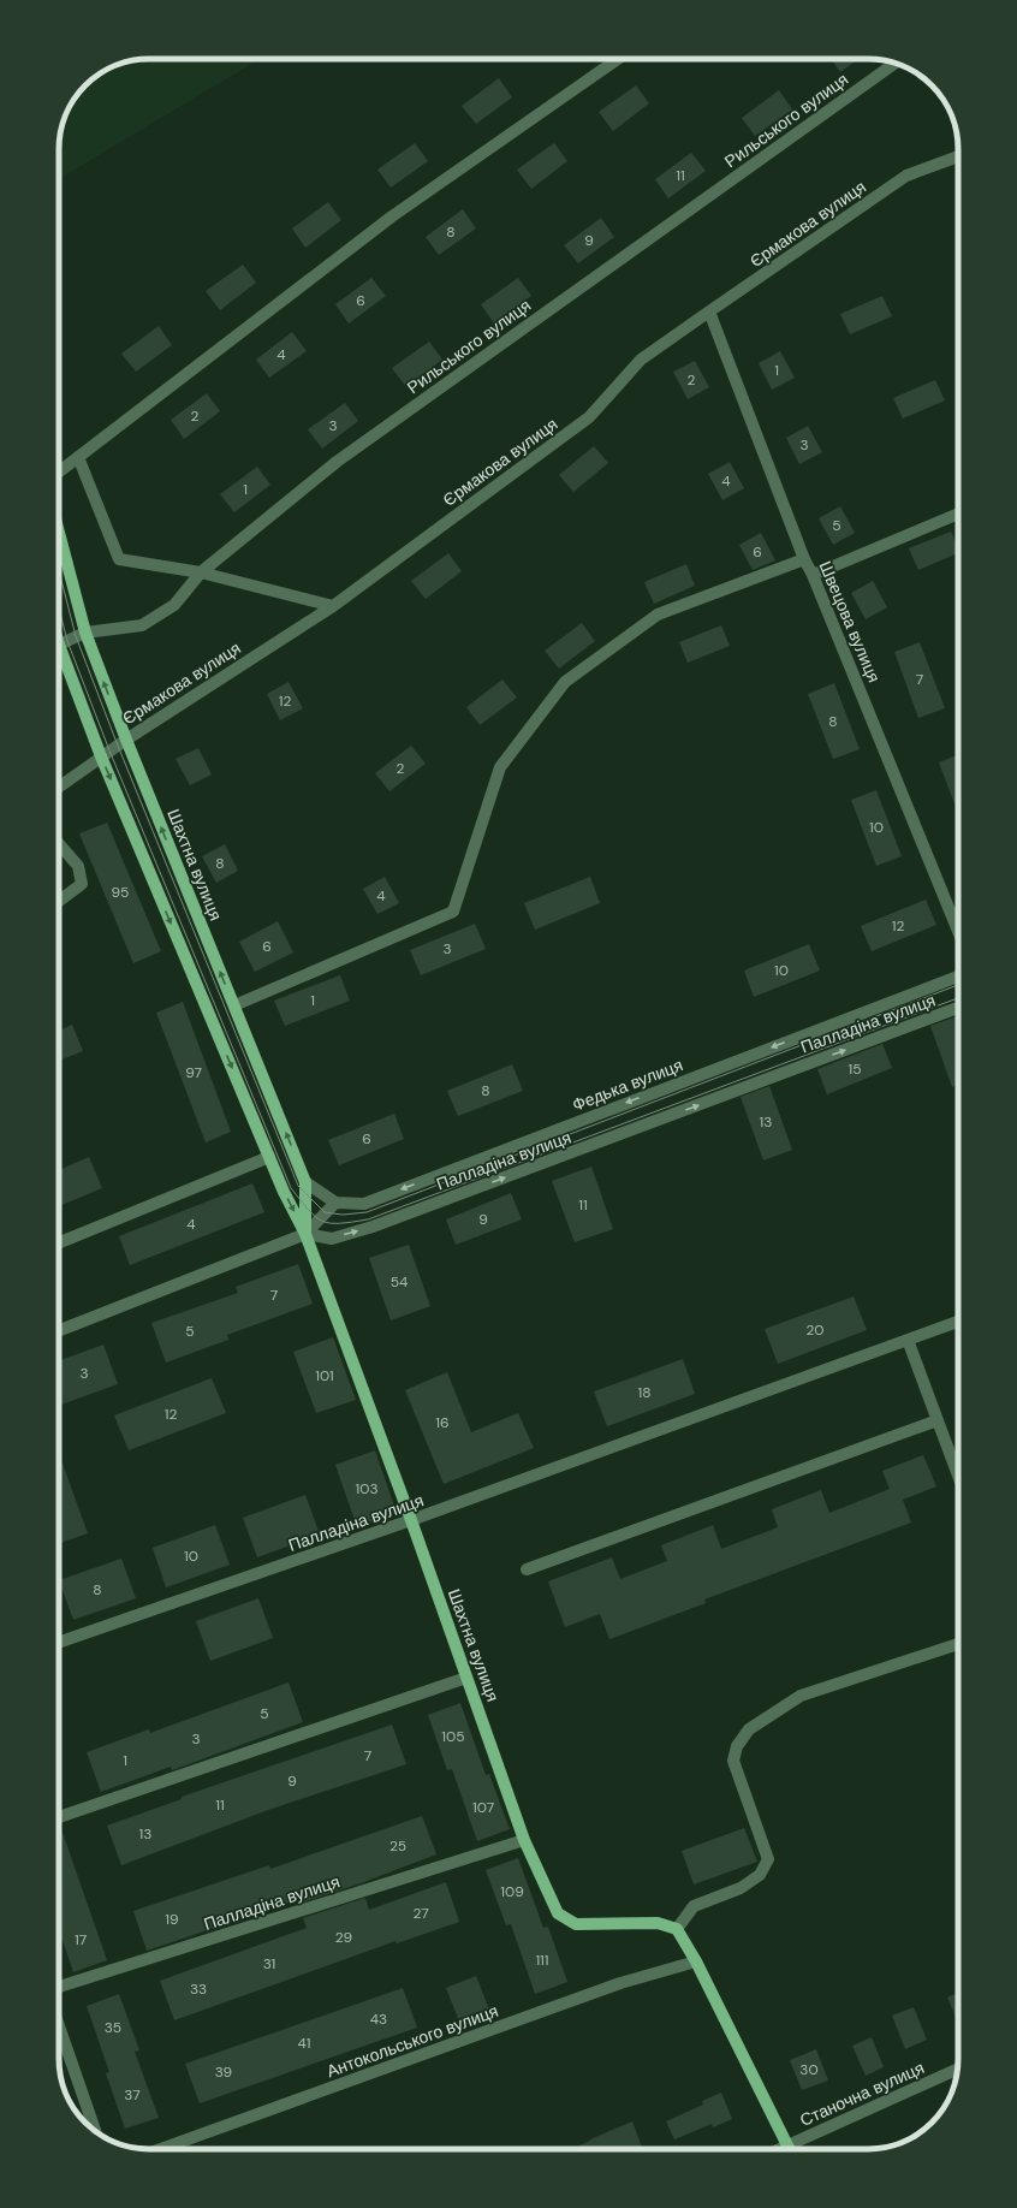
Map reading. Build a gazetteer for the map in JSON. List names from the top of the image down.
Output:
{
  "streets": {
    "main road": ["Шахтна вулиця"],
    "street": [
      "Рильського вулиця",
      "Єрмакова вулиця",
      "Швецова вулиця",
      "Палладіна вулиця",
      "Федька вулиця",
      "Антокольського вулиця",
      "Станочна вулиця"
    ]
  },
  "crossings": [
    ["Рильського вулиця", "Шахтна вулиця"],
    ["Єрмакова вулиця", "Швецова вулиця"],
    ["Єрмакова вулиця", "Шахтна вулиця"],
    ["Шахтна вулиця", "Палладіна вулиця"]
  ],
  "one_way": ["Федька вулиця"],
  "house_numbers": [
    "11",
    "8",
    "9",
    "6",
    "4",
    "1",
    "2",
    "2",
    "3",
    "3",
    "4",
    "1",
    "5",
    "6",
    "7",
    "12",
    "8",
    "2",
    "10",
    "8",
    "95",
    "4",
    "12",
    "6",
    "3",
    "10",
    "1",
    "15",
    "97",
    "8",
    "13",
    "6",
    "11",
    "9",
    "4",
    "54",
    "7",
    "20",
    "5",
    "3",
    "101",
    "18",
    "12",
    "16",
    "103",
    "10",
    "8",
    "5",
    "105",
    "3",
    "7",
    "1",
    "9",
    "11",
    "107",
    "13",
    "25",
    "109",
    "27",
    "19",
    "29",
    "17",
    "111",
    "31",
    "33",
    "43",
    "35",
    "41",
    "30",
    "39",
    "37"
  ]
}
